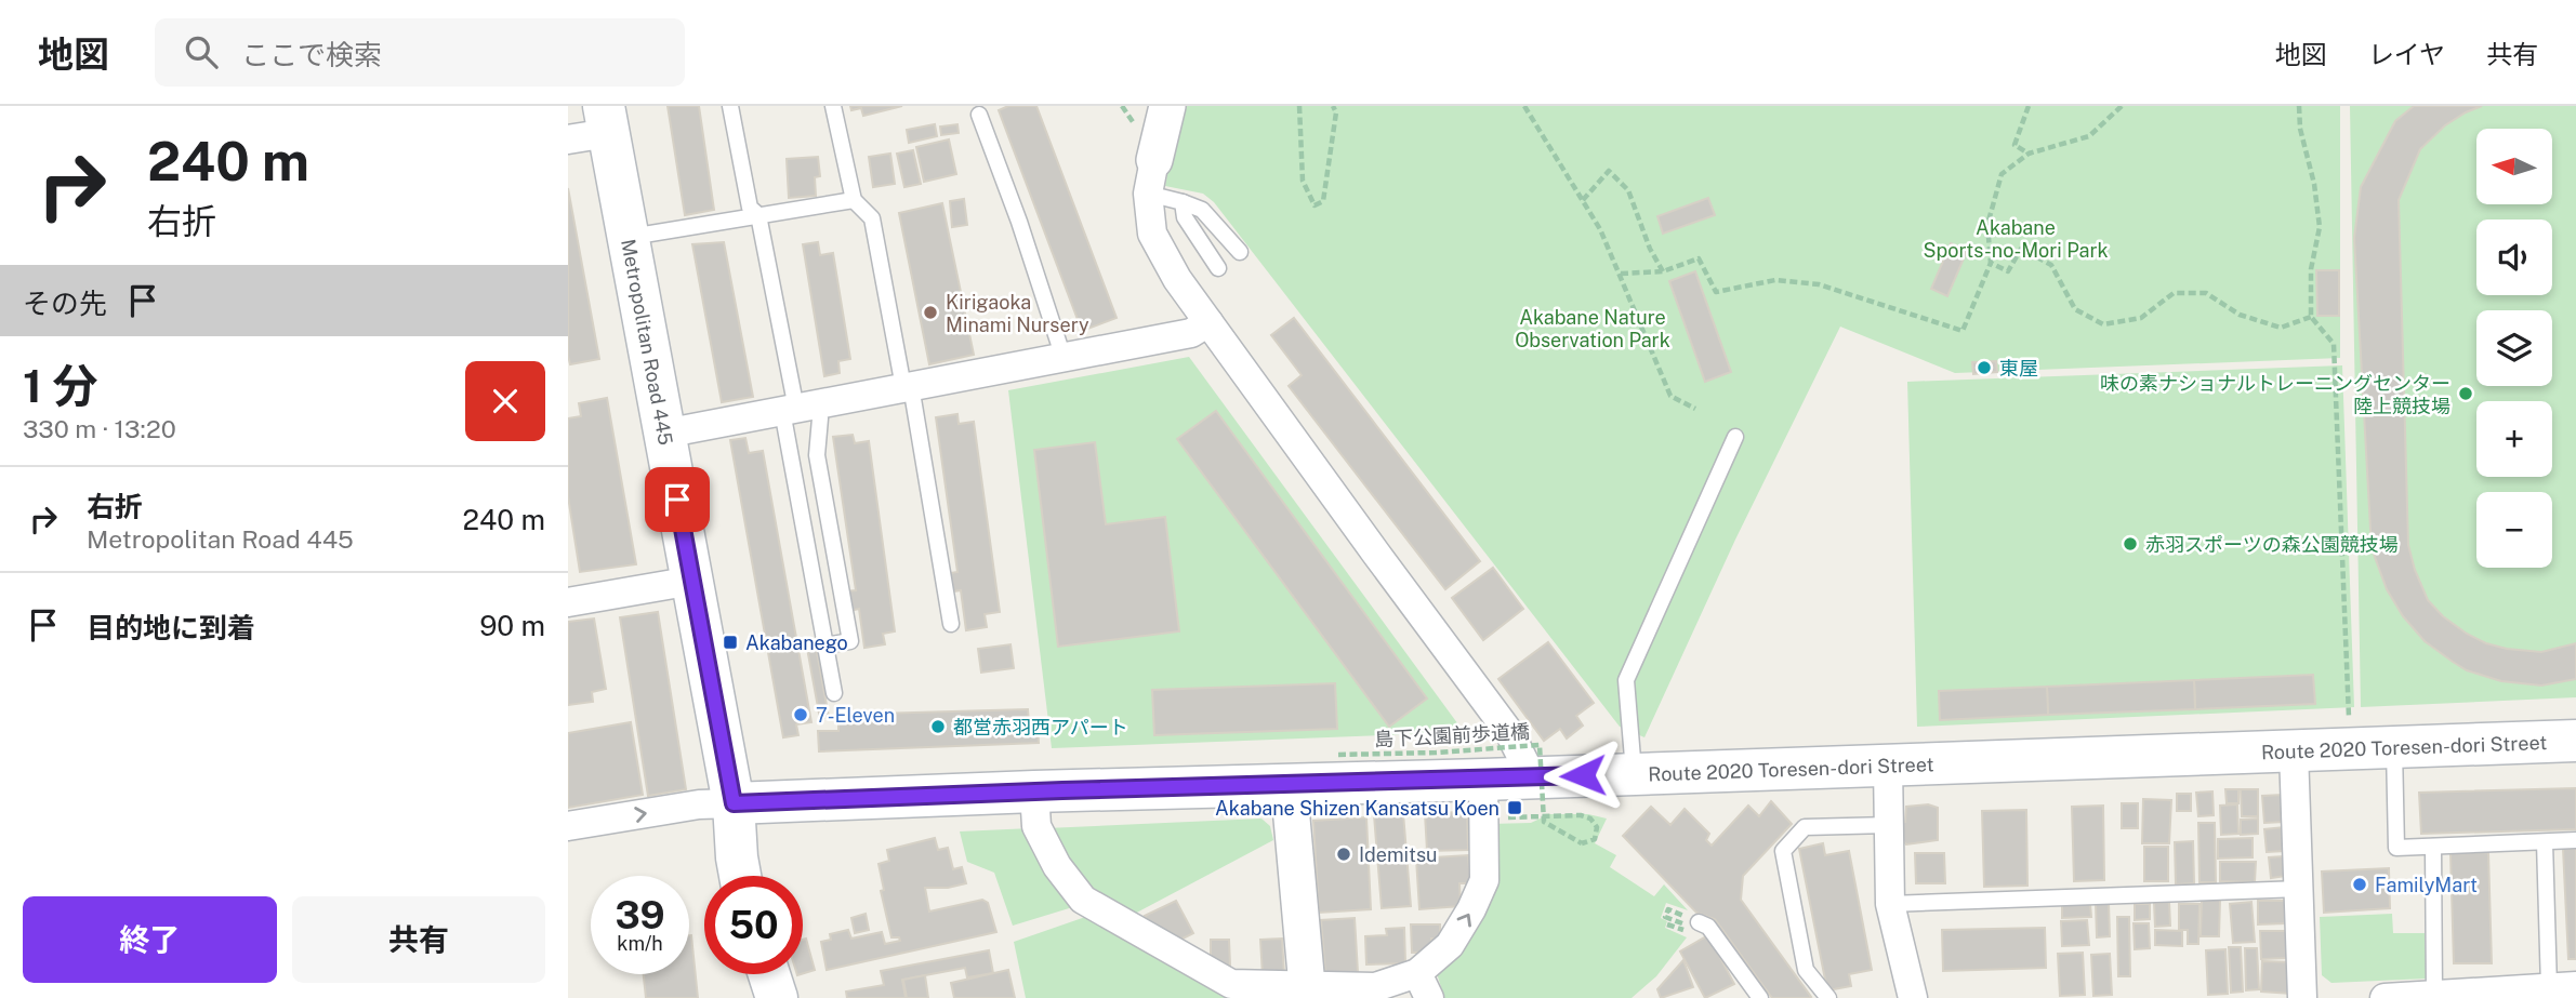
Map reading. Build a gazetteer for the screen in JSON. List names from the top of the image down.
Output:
{
  "streets": {
    "main road": ["Metropolitan Road 445", "Route 2020 Toresen-dori Street"],
    "path": ["島下公園前歩道橋"]
  },
  "crossings": [
    ["Metropolitan Road 445", "Route 2020 Toresen-dori Street"]
  ],
  "parks": ["Akabane Sports-no-Mori Park", "Akabane Nature Observation Park"],
  "places": {
    "other": [
      "Kirigaoka Minami Nursery",
      "東屋",
      "味の素ナショナルトレーニングセンター 陸上競技場",
      "赤羽スポーツの森公園競技場",
      "7-Eleven",
      "都営赤羽西アパート",
      "Idemitsu",
      "FamilyMart"
    ],
    "transit": ["Akabanego", "Akabane Shizen Kansatsu Koen"]
  },
  "north": "left",
  "page": {
    "header": "地図",
    "search": "ここで検索",
    "nav": ["地図", "レイヤ", "共有"],
    "turn": ["240 m", "右折"],
    "map_buttons": ["+", "−"],
    "then": "その先",
    "heading": ["1 分", "330 m · 13:20"],
    "list": [
      {
        "name": "右折",
        "note": "Metropolitan Road 445",
        "value": "240 m"
      },
      {
        "name": "目的地に到着",
        "value": "90 m"
      }
    ],
    "speed": "39 km/h",
    "limit": "50",
    "buttons": ["終了", "共有"]
  }
}
